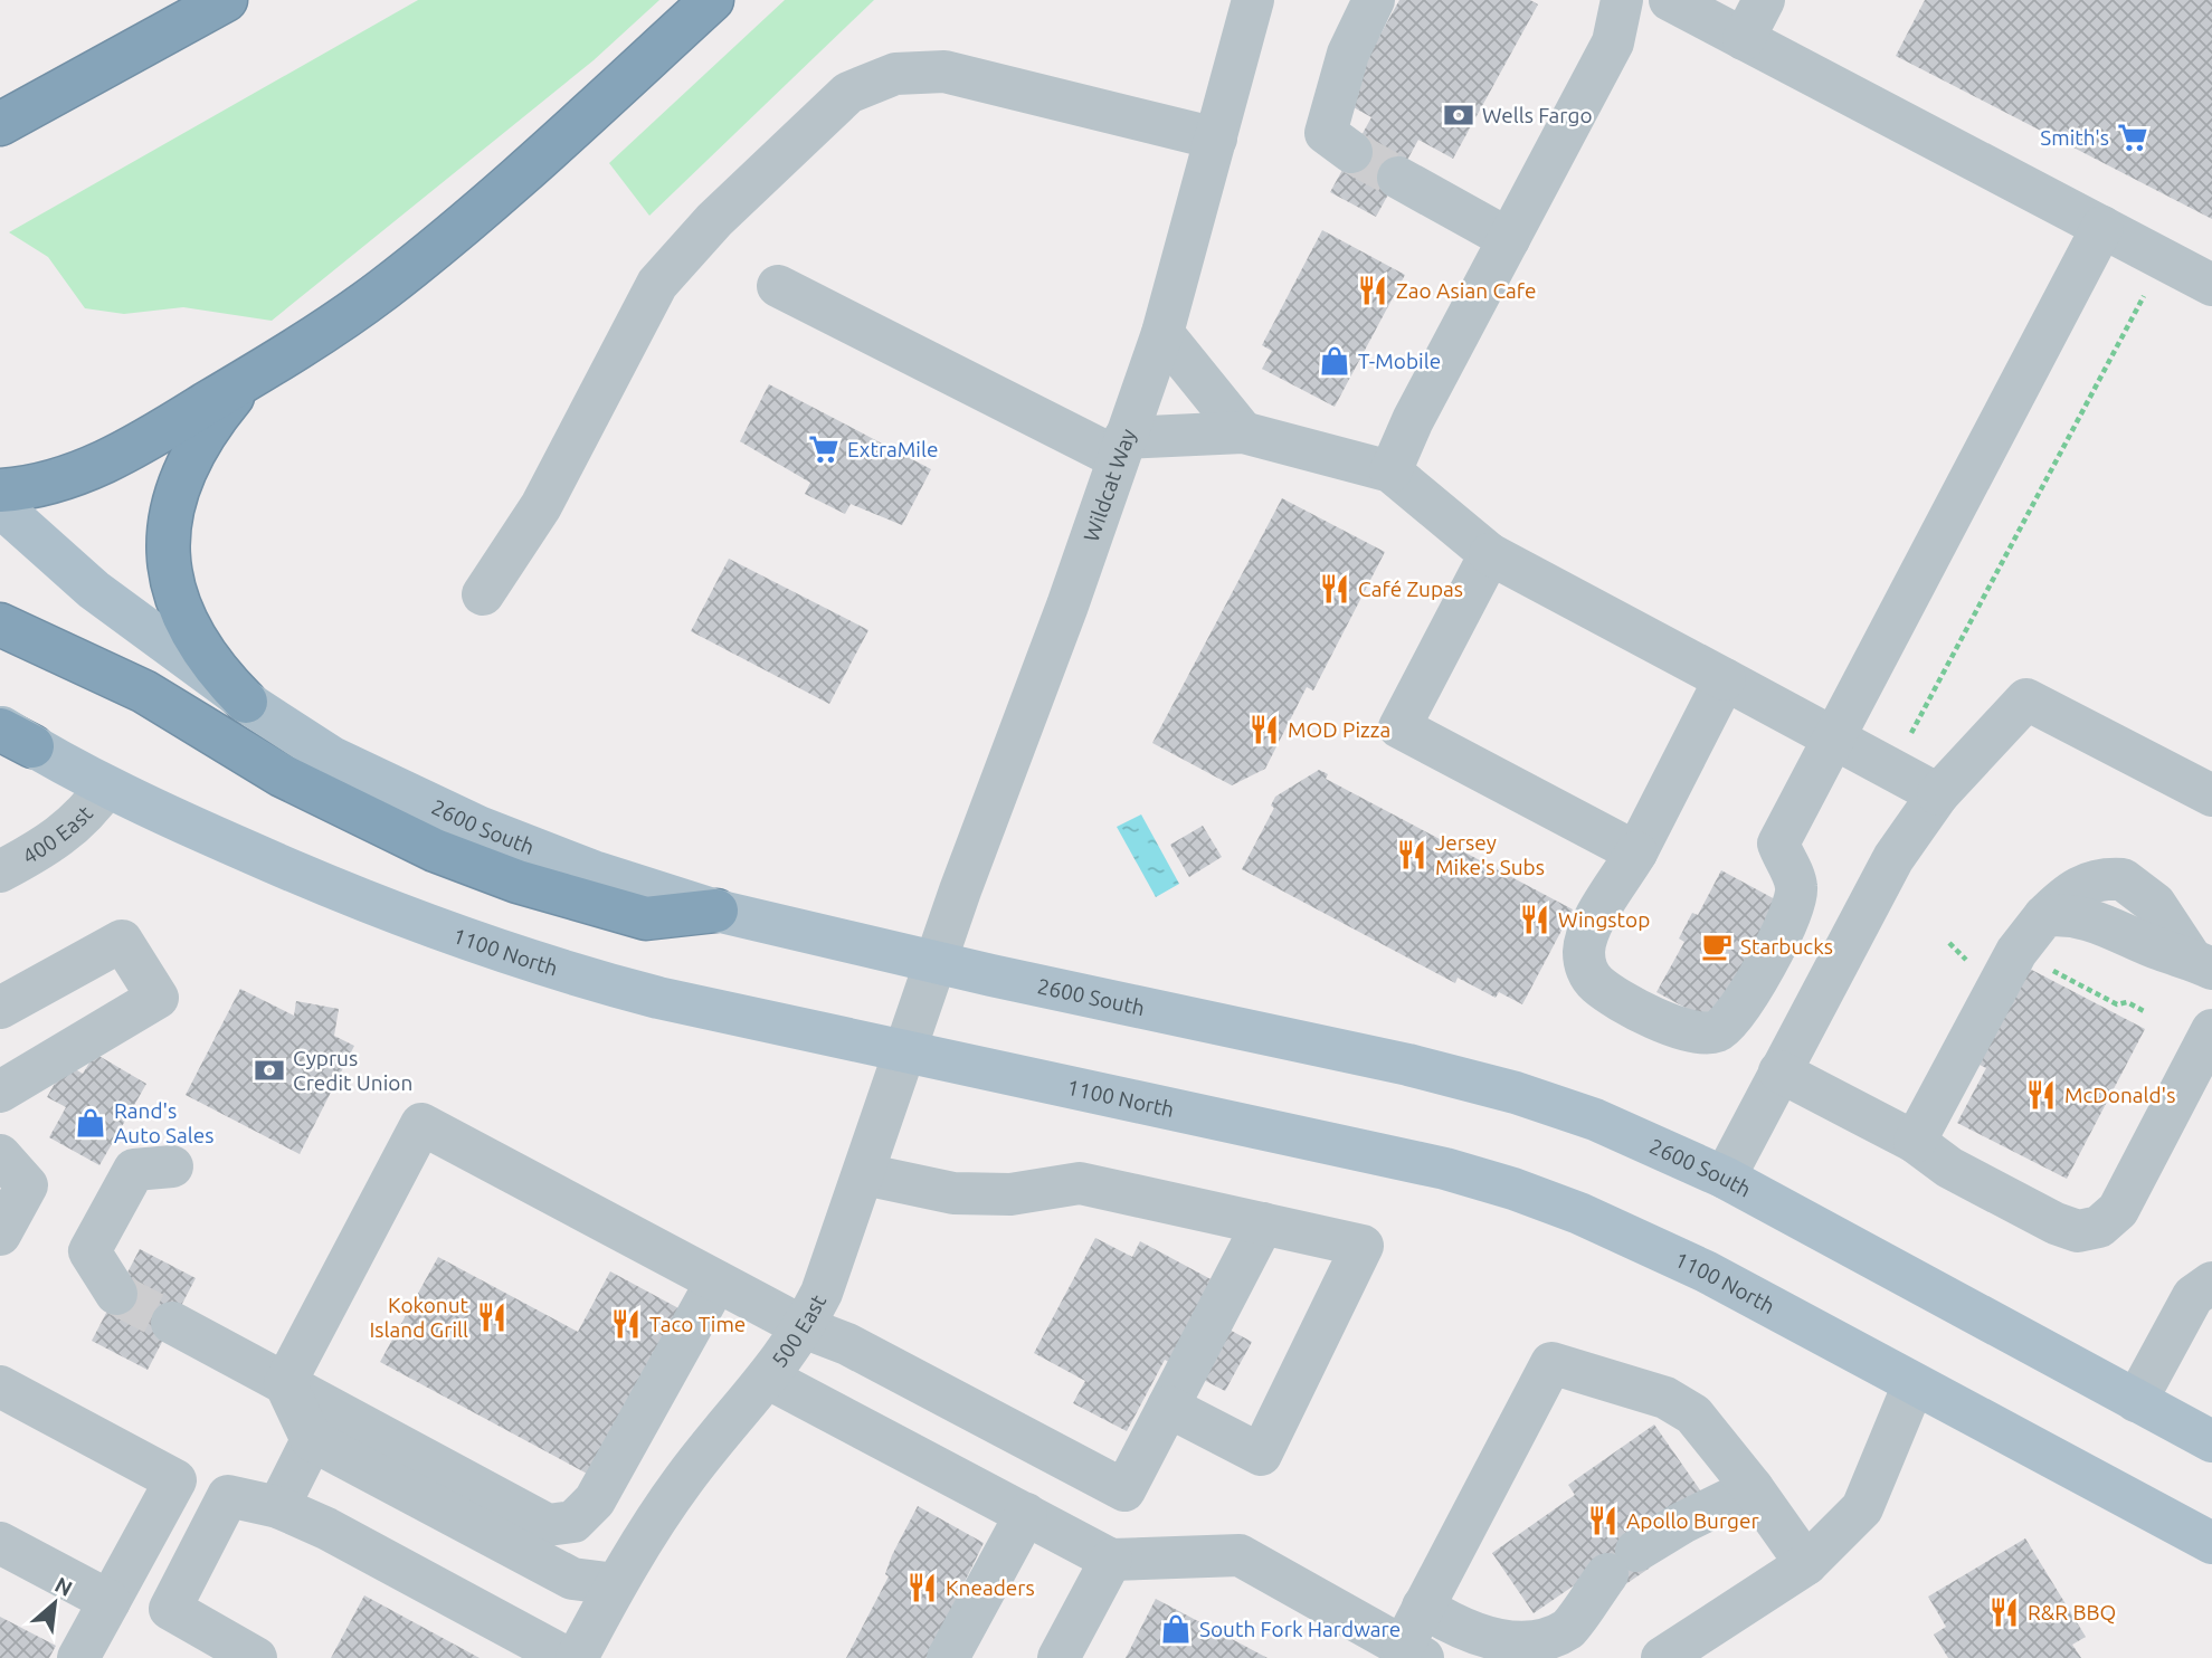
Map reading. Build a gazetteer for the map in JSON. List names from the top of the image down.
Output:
{
  "streets": {
    "main road": ["2600 South", "1100 North"],
    "street": ["Wildcat Way", "400 East", "500 East"]
  },
  "crossings": [
    ["Wildcat Way", "2600 South"],
    ["Wildcat Way", "500 East"],
    ["2600 South", "500 East"],
    ["400 East", "1100 North"],
    ["1100 North", "500 East"]
  ],
  "places": {
    "bank": ["Wells Fargo", "Cyprus Credit Union"],
    "supermarket": ["Smith's", "ExtraMile"],
    "restaurant": [
      "Zao Asian Cafe",
      "Café Zupas",
      "MOD Pizza",
      "Jersey Mike's Subs",
      "Wingstop",
      "McDonald's",
      "Kokonut Island Grill",
      "Taco Time",
      "Apollo Burger",
      "Kneaders",
      "R&R BBQ"
    ],
    "shop": ["T-Mobile", "Rand's Auto Sales", "South Fork Hardware"],
    "cafe": ["Starbucks"]
  },
  "north": "top right"
}
